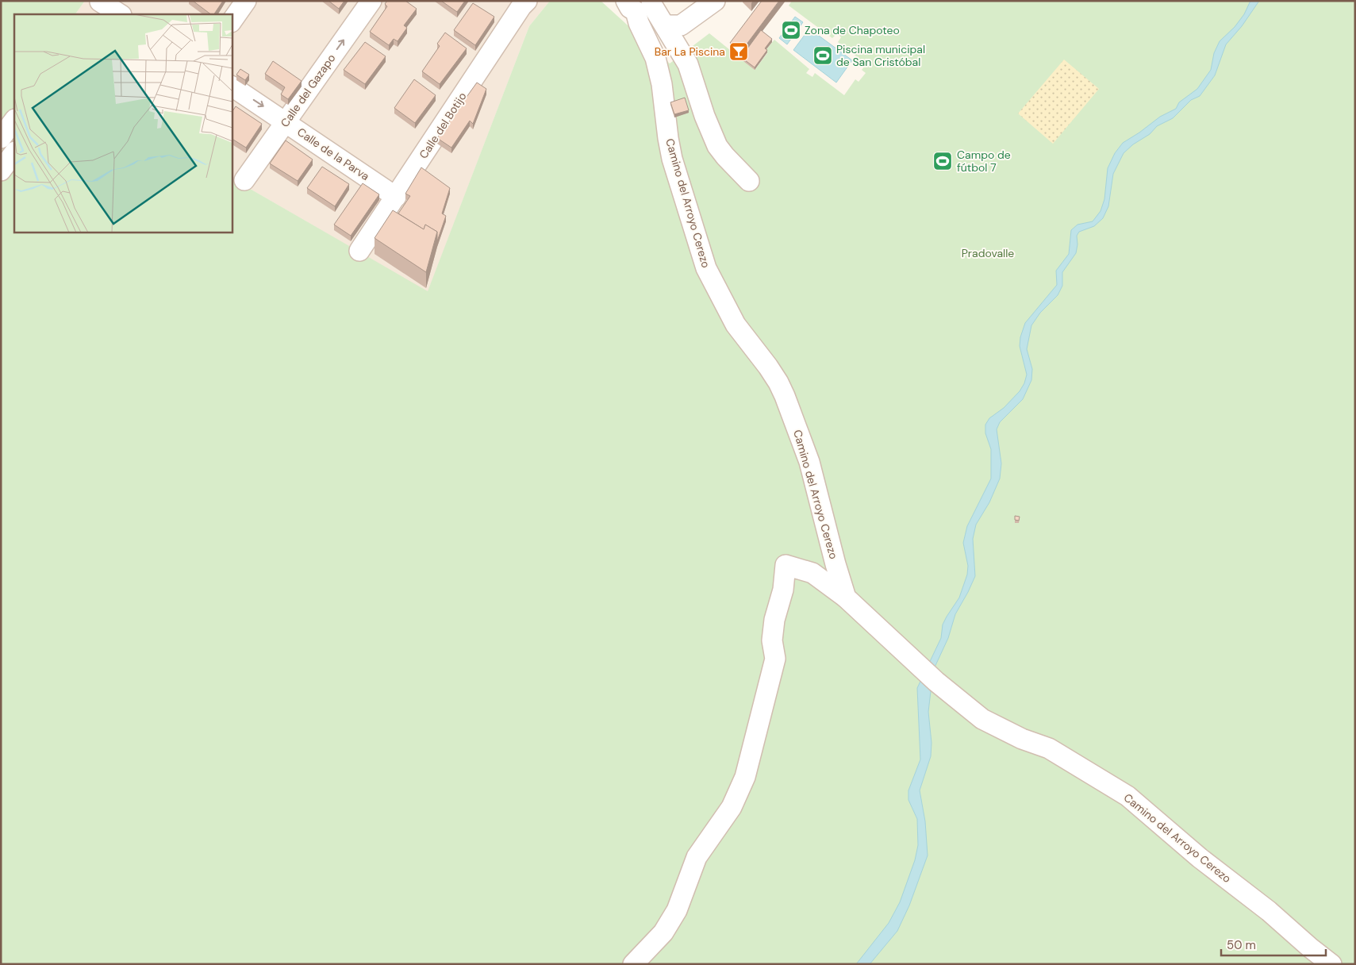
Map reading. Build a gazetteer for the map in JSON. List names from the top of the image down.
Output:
{
  "streets": {
    "street": [
      "Calle del Gazapo",
      "Calle del Botijo",
      "Calle de la Parva",
      "Camino del Arroyo Cerezo"
    ]
  },
  "crossings": [
    ["Calle del Gazapo", "Calle de la Parva"],
    ["Calle del Botijo", "Calle de la Parva"]
  ],
  "one_way": ["Calle del Gazapo"],
  "parks": ["Pradovalle"],
  "places": {
    "sports": ["Zona de Chapoteo", "Piscina municipal de San Cristóbal", "Campo de fútbol 7"],
    "bar": ["Bar La Piscina"]
  },
  "scale_bar": "50 m"
}
